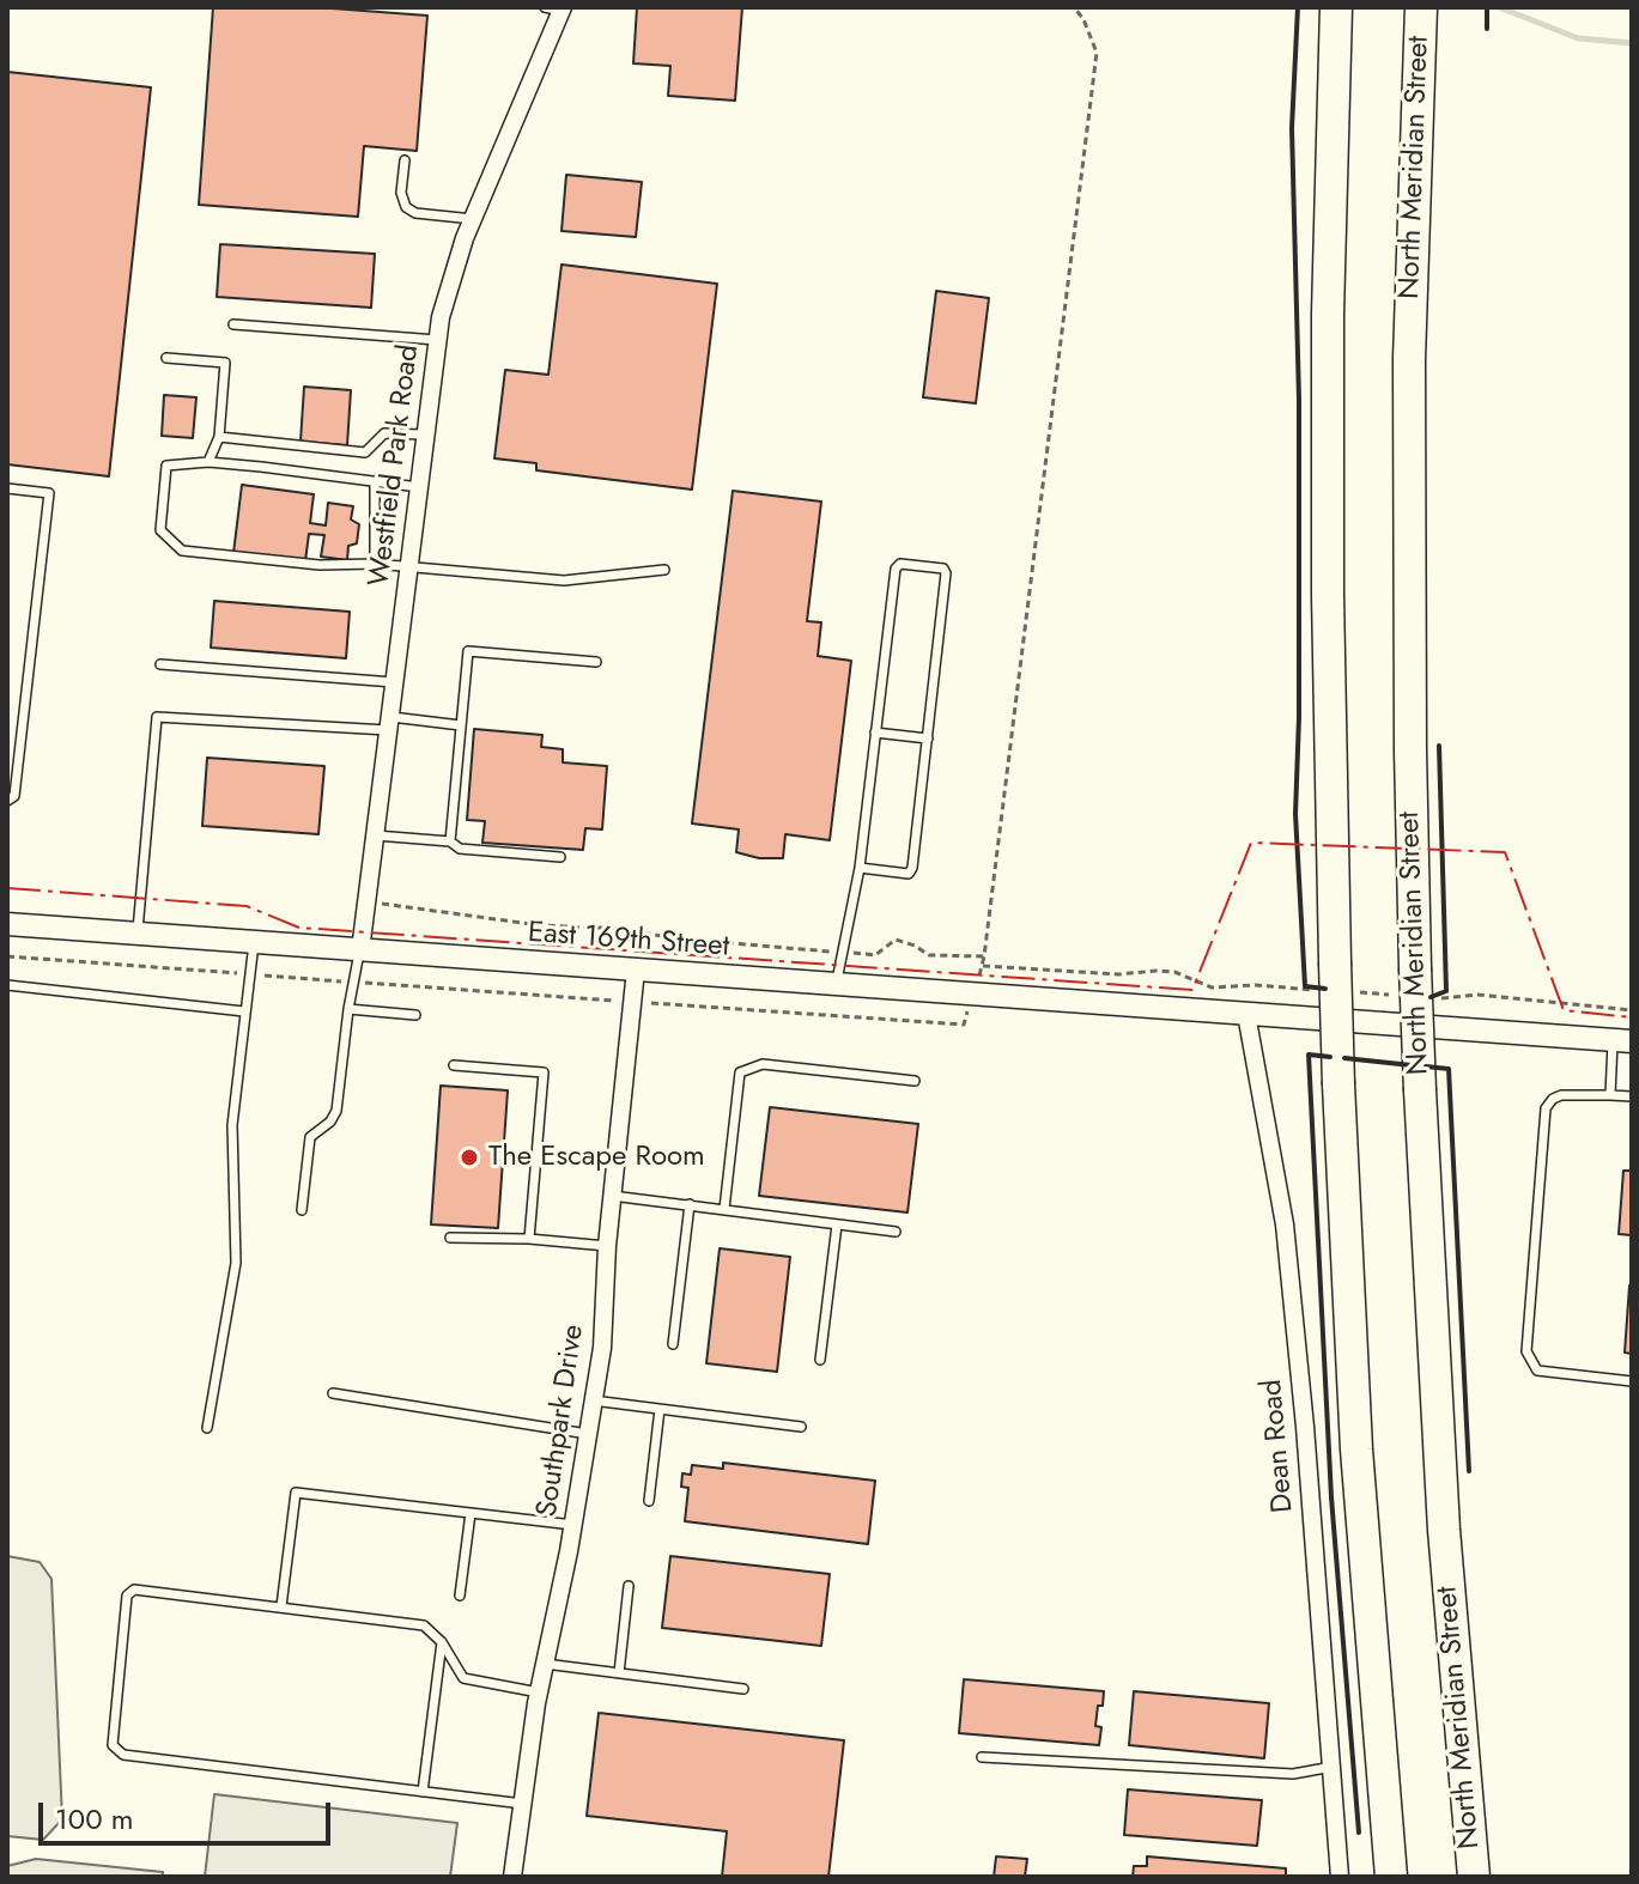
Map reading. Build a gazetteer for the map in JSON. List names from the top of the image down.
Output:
{
  "streets": {
    "highway": ["North Meridian Street"],
    "street": [
      "Westfield Park Road",
      "East 169th Street",
      "Southpark Drive",
      "Dean Road"
    ]
  },
  "crossings": [
    ["Westfield Park Road", "East 169th Street"],
    ["East 169th Street", "Southpark Drive"],
    ["East 169th Street", "Dean Road"]
  ],
  "places": ["The Escape Room"],
  "scale_bar": "100 m"
}
